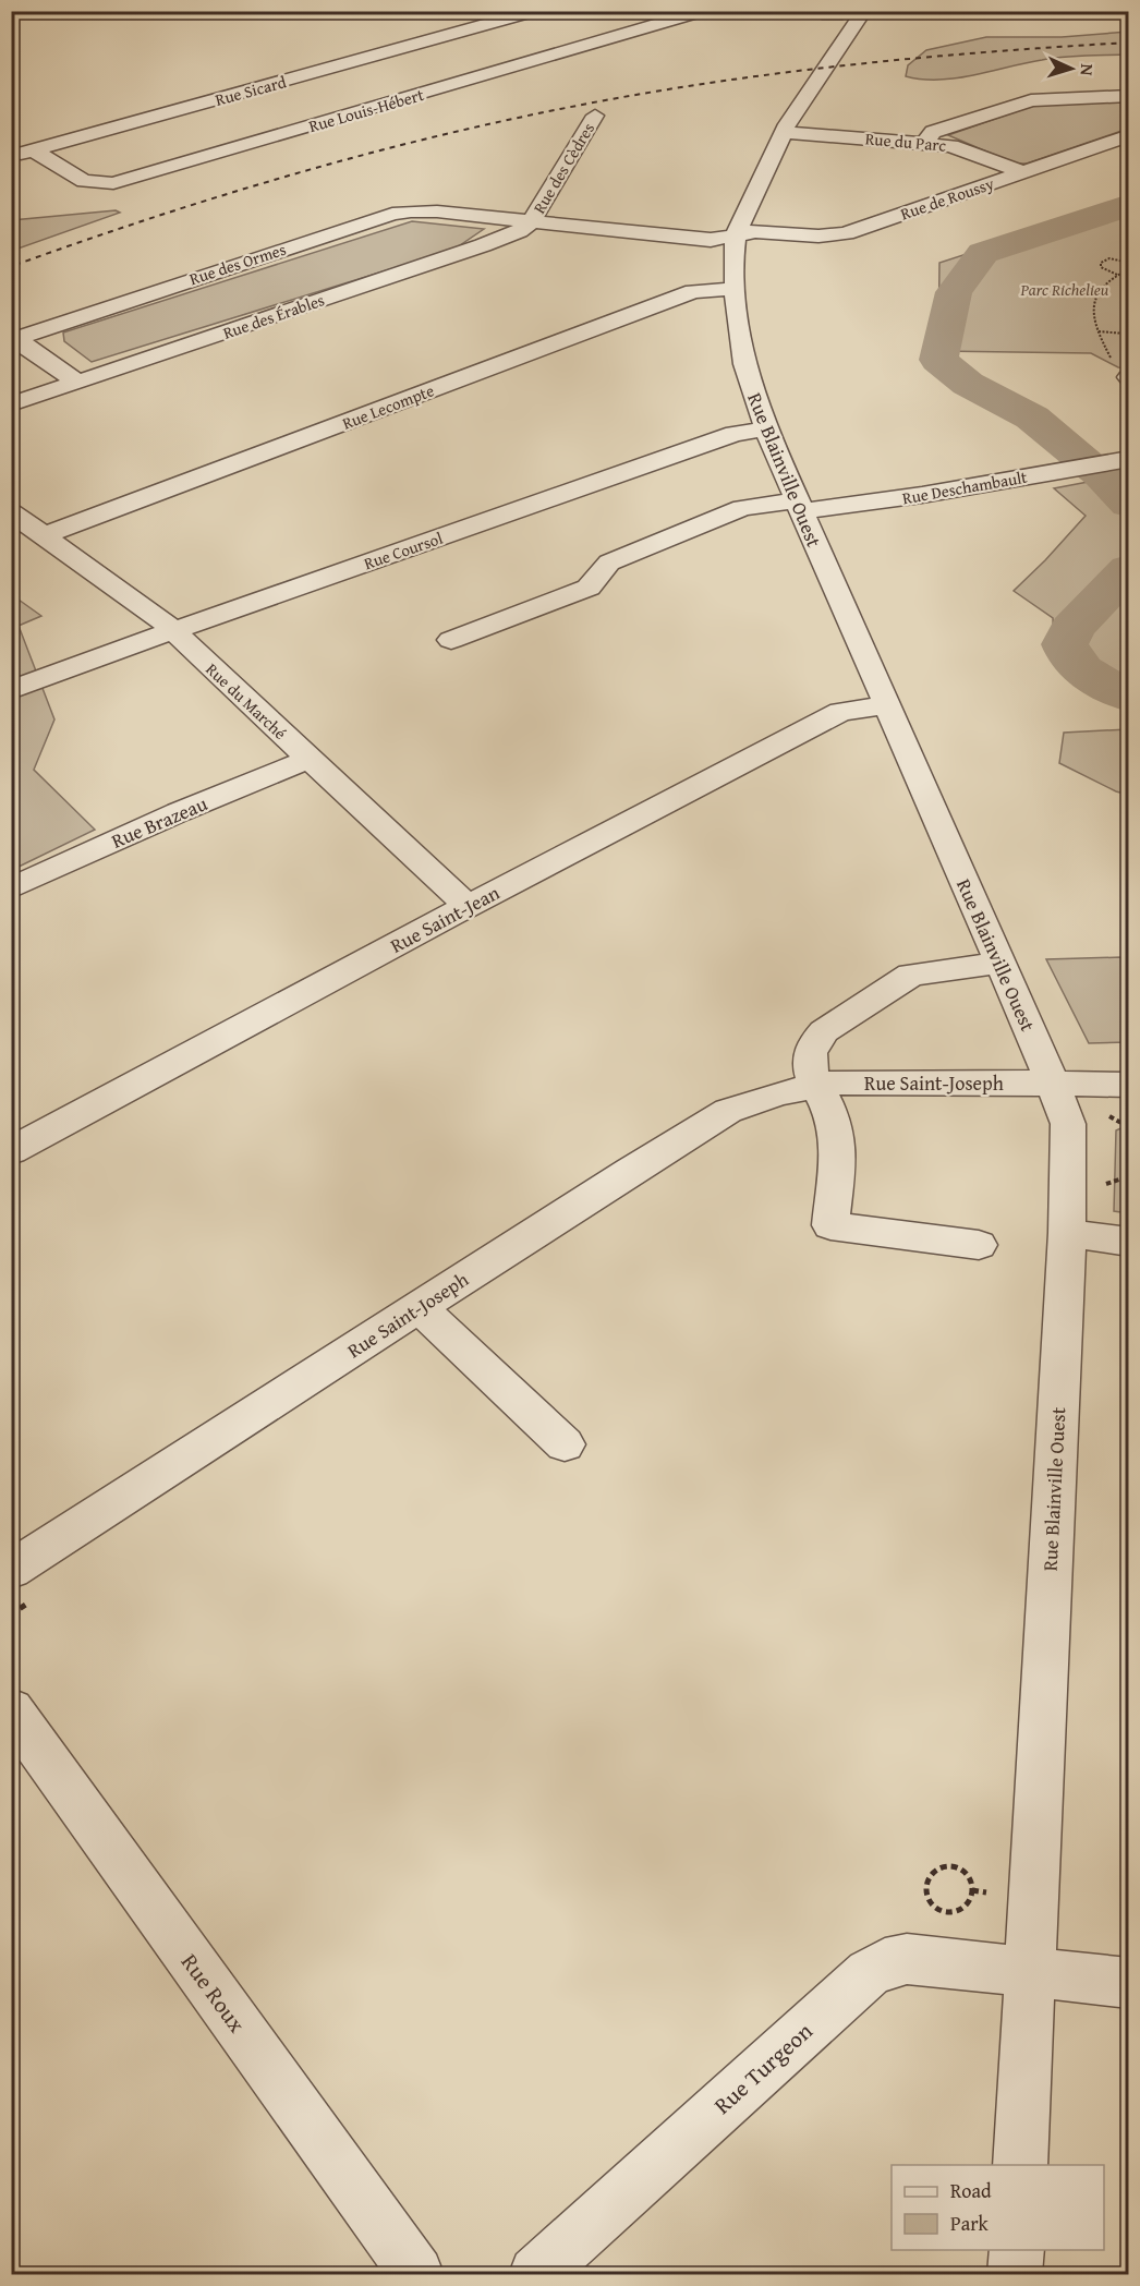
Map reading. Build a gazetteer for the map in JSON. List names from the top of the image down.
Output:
{
  "streets": {
    "street": [
      "Rue Sicard",
      "Rue Louis-Hébert",
      "Rue du Parc",
      "Rue des Cèdres",
      "Rue de Roussy",
      "Rue des Ormes",
      "Rue des Érables",
      "Rue Lecompte",
      "Rue Blainville Ouest",
      "Rue Deschambault",
      "Rue Coursol",
      "Rue du Marché",
      "Rue Brazeau",
      "Rue Saint-Jean",
      "Rue Saint-Joseph",
      "Rue Roux",
      "Rue Turgeon"
    ]
  },
  "crossings": [
    ["Rue Sicard", "Rue Louis-Hébert"],
    ["Rue du Parc", "Rue de Roussy"],
    ["Rue du Parc", "Rue Blainville Ouest"],
    ["Rue des Cèdres", "Rue des Ormes"],
    ["Rue des Cèdres", "Rue des Érables"],
    ["Rue de Roussy", "Rue des Ormes"],
    ["Rue de Roussy", "Rue Blainville Ouest"],
    ["Rue des Ormes", "Rue des Érables"],
    ["Rue des Ormes", "Rue Blainville Ouest"],
    ["Rue Lecompte", "Rue Blainville Ouest"],
    ["Rue Lecompte", "Rue du Marché"],
    ["Rue Blainville Ouest", "Rue Deschambault"],
    ["Rue Blainville Ouest", "Rue Coursol"],
    ["Rue Blainville Ouest", "Rue Saint-Jean"],
    ["Rue Blainville Ouest", "Rue Saint-Joseph"],
    ["Rue Blainville Ouest", "Rue Turgeon"],
    ["Rue Coursol", "Rue du Marché"],
    ["Rue du Marché", "Rue Brazeau"],
    ["Rue du Marché", "Rue Saint-Jean"]
  ],
  "parks": ["Parc Richelieu"],
  "legend": ["Road", "Park"],
  "north": "right"
}
